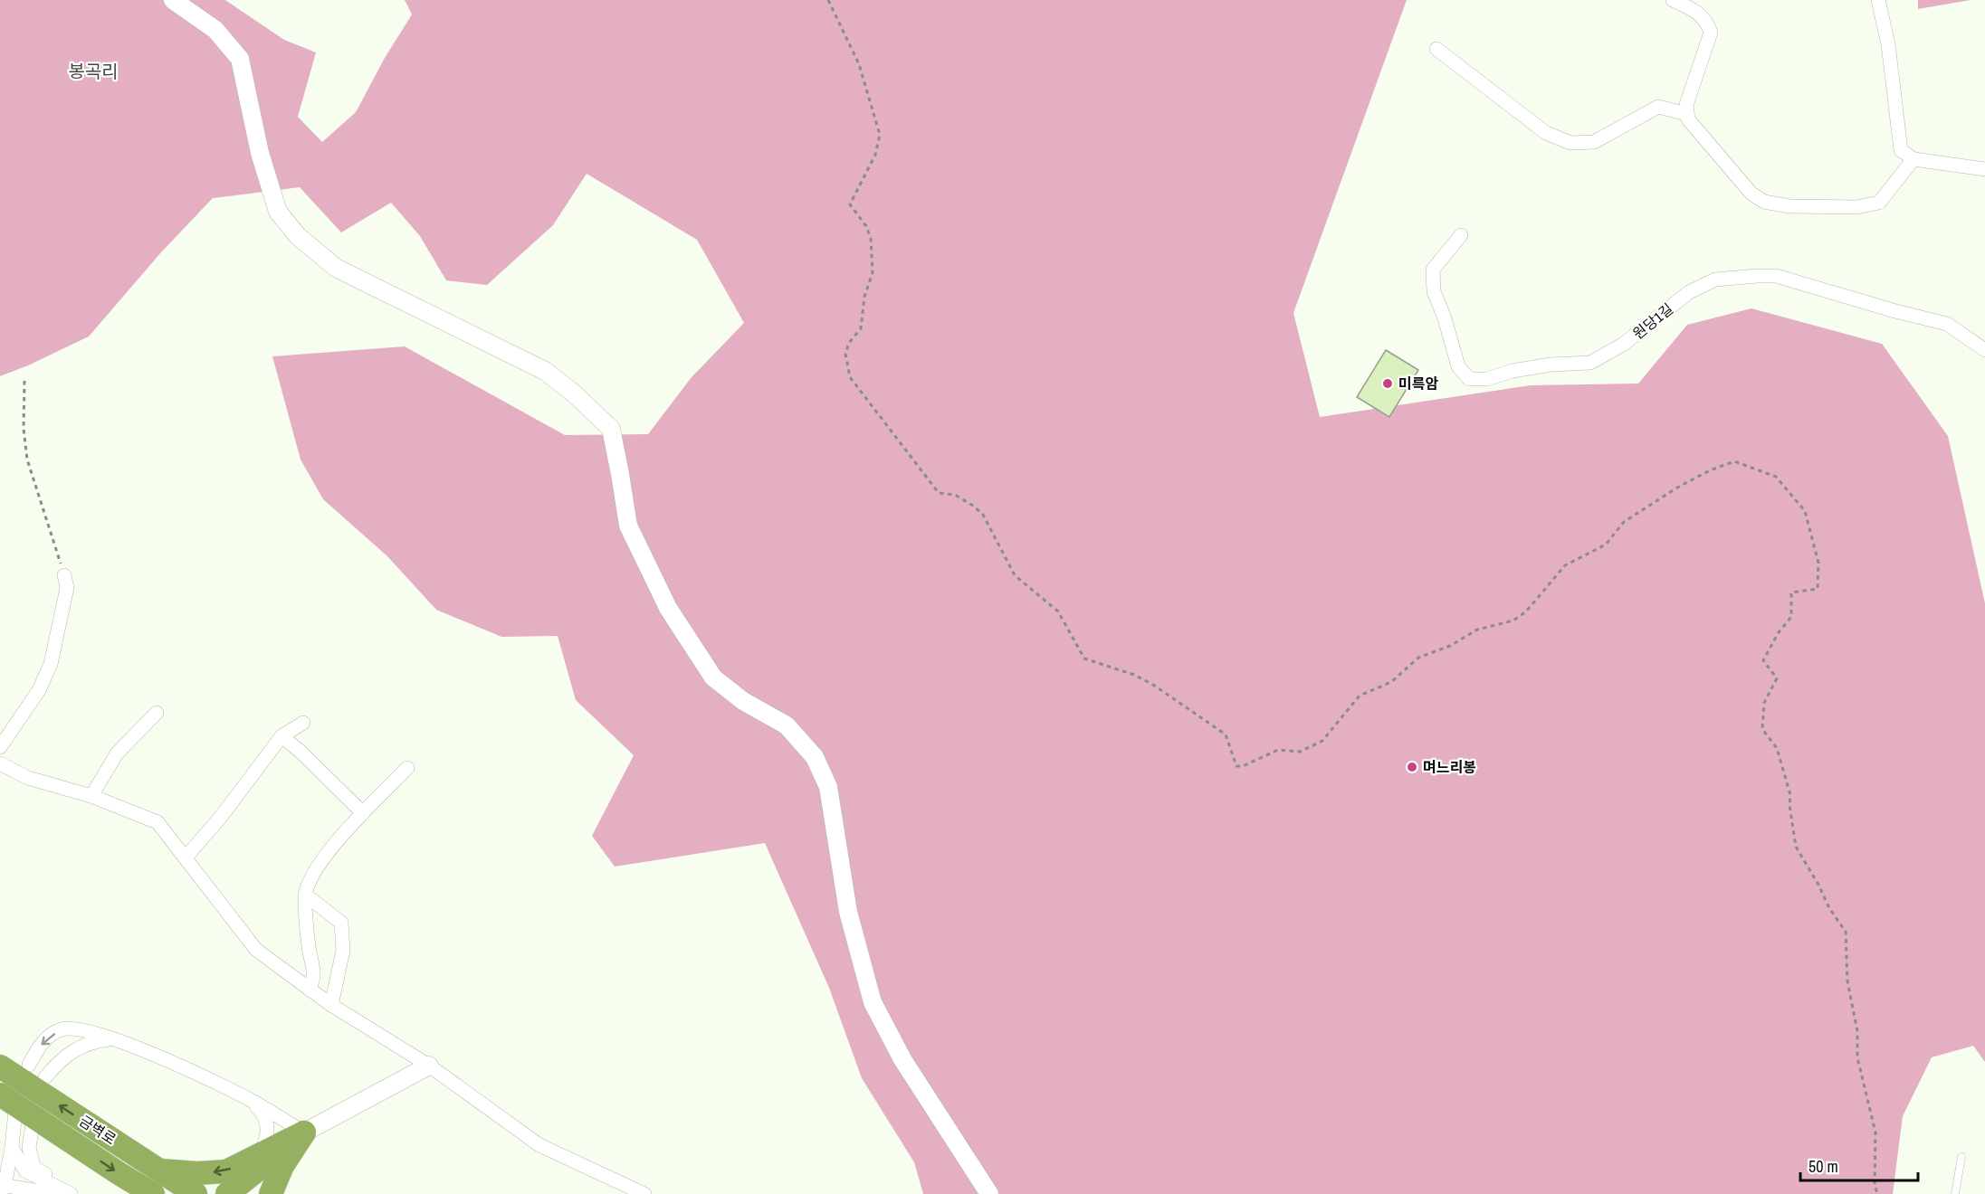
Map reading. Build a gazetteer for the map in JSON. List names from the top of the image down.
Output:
{
  "streets": {
    "highway": ["금벽로"],
    "street": ["원당1길"]
  },
  "districts": ["봉곡리"],
  "places": ["미륵암", "며느리봉"],
  "scale_bar": "50 m"
}
